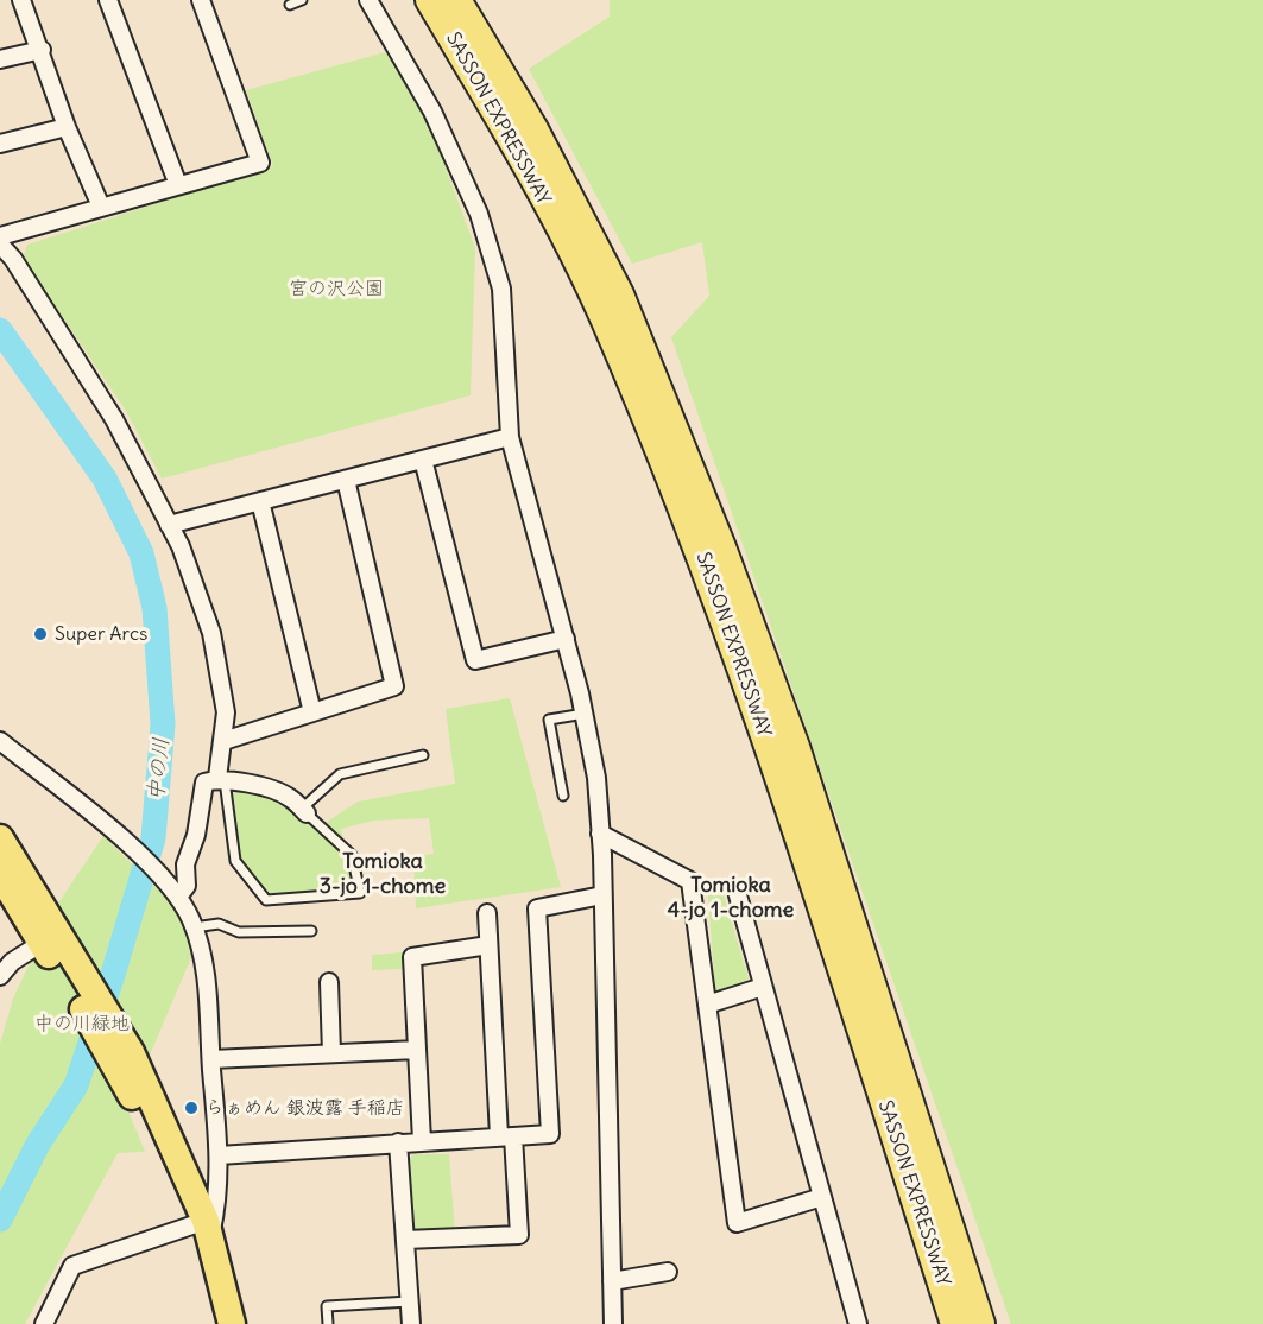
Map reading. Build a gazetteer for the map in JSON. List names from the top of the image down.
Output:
{
  "streets": {
    "highway": ["SASSON EXPRESSWAY"]
  },
  "districts": ["Tomioka 3-jo 1-chome", "Tomioka 4-jo 1-chome"],
  "water": ["中の川"],
  "parks": ["宮の沢公園", "中の川緑地"],
  "places": ["Super Arcs", "らぁめん 銀波露 手稲店"]
}
